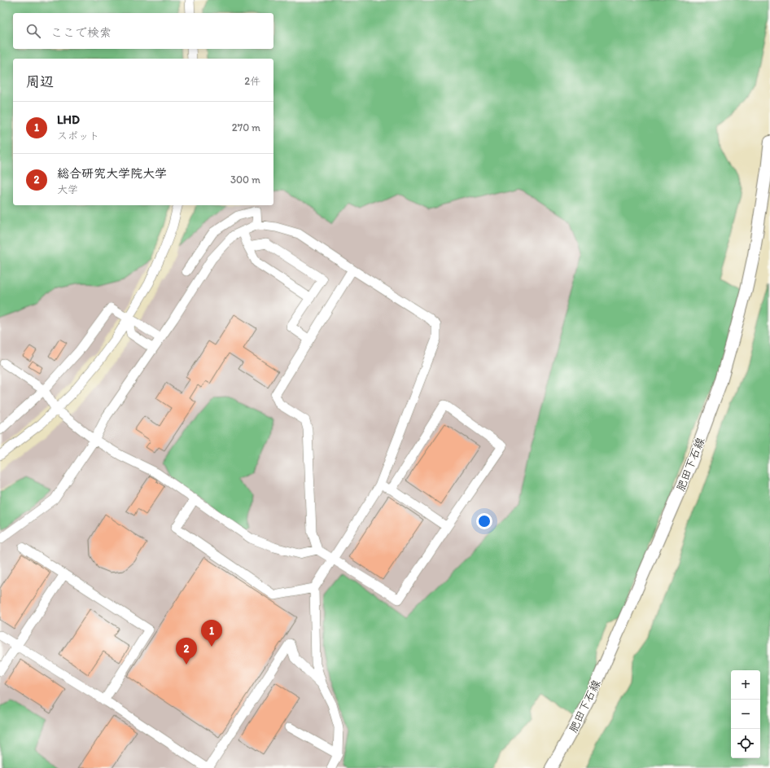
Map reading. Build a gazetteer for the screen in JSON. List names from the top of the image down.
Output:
{
  "streets": {
    "main road": ["肥田下石線"]
  },
  "page": {
    "search": "ここで検索",
    "heading": ["周辺", "2件"],
    "list": [
      {
        "mark": "1",
        "name": "LHD",
        "note": "スポット",
        "value": "270 m"
      },
      {
        "mark": "2",
        "name": "総合研究大学院大学",
        "note": "大学",
        "value": "300 m"
      }
    ],
    "pins": ["1", "2"],
    "map_buttons": ["+", "−"]
  }
}
